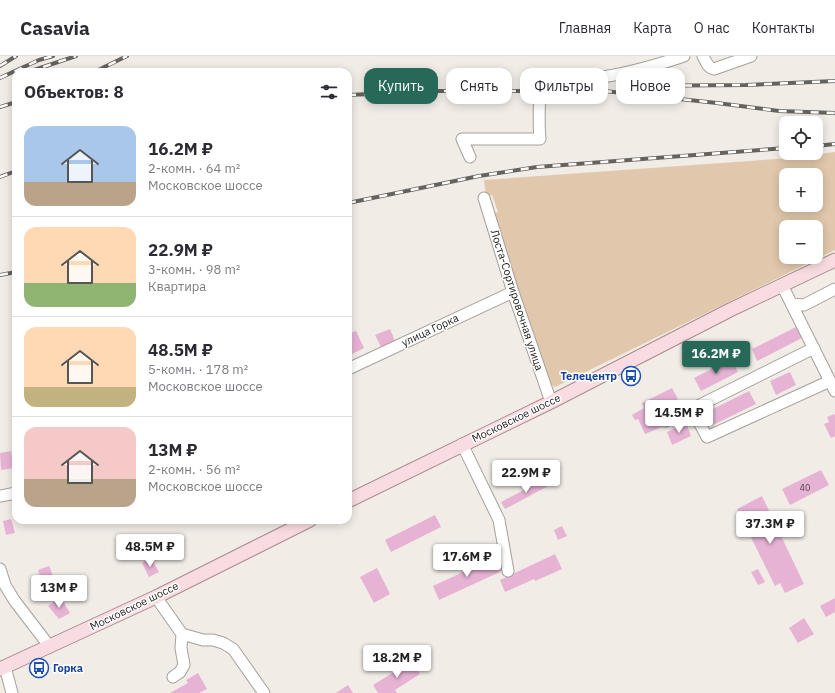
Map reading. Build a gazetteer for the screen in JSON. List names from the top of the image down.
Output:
{
  "streets": {
    "main road": ["Московское шоссе"],
    "street": ["Лоста-Сортировочная улица", "улица Горка"]
  },
  "crossings": [
    ["Лоста-Сортировочная улица", "улица Горка"],
    ["Лоста-Сортировочная улица", "Московское шоссе"]
  ],
  "places": {
    "bus stop": ["Телецентр", "Горка"]
  },
  "house_numbers": ["40"],
  "page": {
    "header": "Casavia",
    "nav": [
      "Главная",
      "Карта",
      "О нас",
      "Контакты"
    ],
    "chip": [
      "Купить",
      "Снять",
      "Фильтры",
      "Новое"
    ],
    "heading": "Объектов: 8",
    "map_buttons": ["+", "−"],
    "list": [
      {
        "name": "16.2M ₽",
        "note": "2-комн. · 64 m² · Московское шоссе"
      },
      {
        "name": "22.9M ₽",
        "note": "3-комн. · 98 m² · Квартира"
      },
      {
        "name": "48.5M ₽",
        "note": "5-комн. · 178 m² · Московское шоссе"
      },
      {
        "name": "13M ₽",
        "note": "2-комн. · 56 m² · Московское шоссе"
      }
    ],
    "price": [
      "16.2M ₽",
      "14.5M ₽",
      "22.9M ₽",
      "37.3M ₽",
      "48.5M ₽",
      "17.6M ₽",
      "13M ₽",
      "18.2M ₽"
    ]
  }
}
